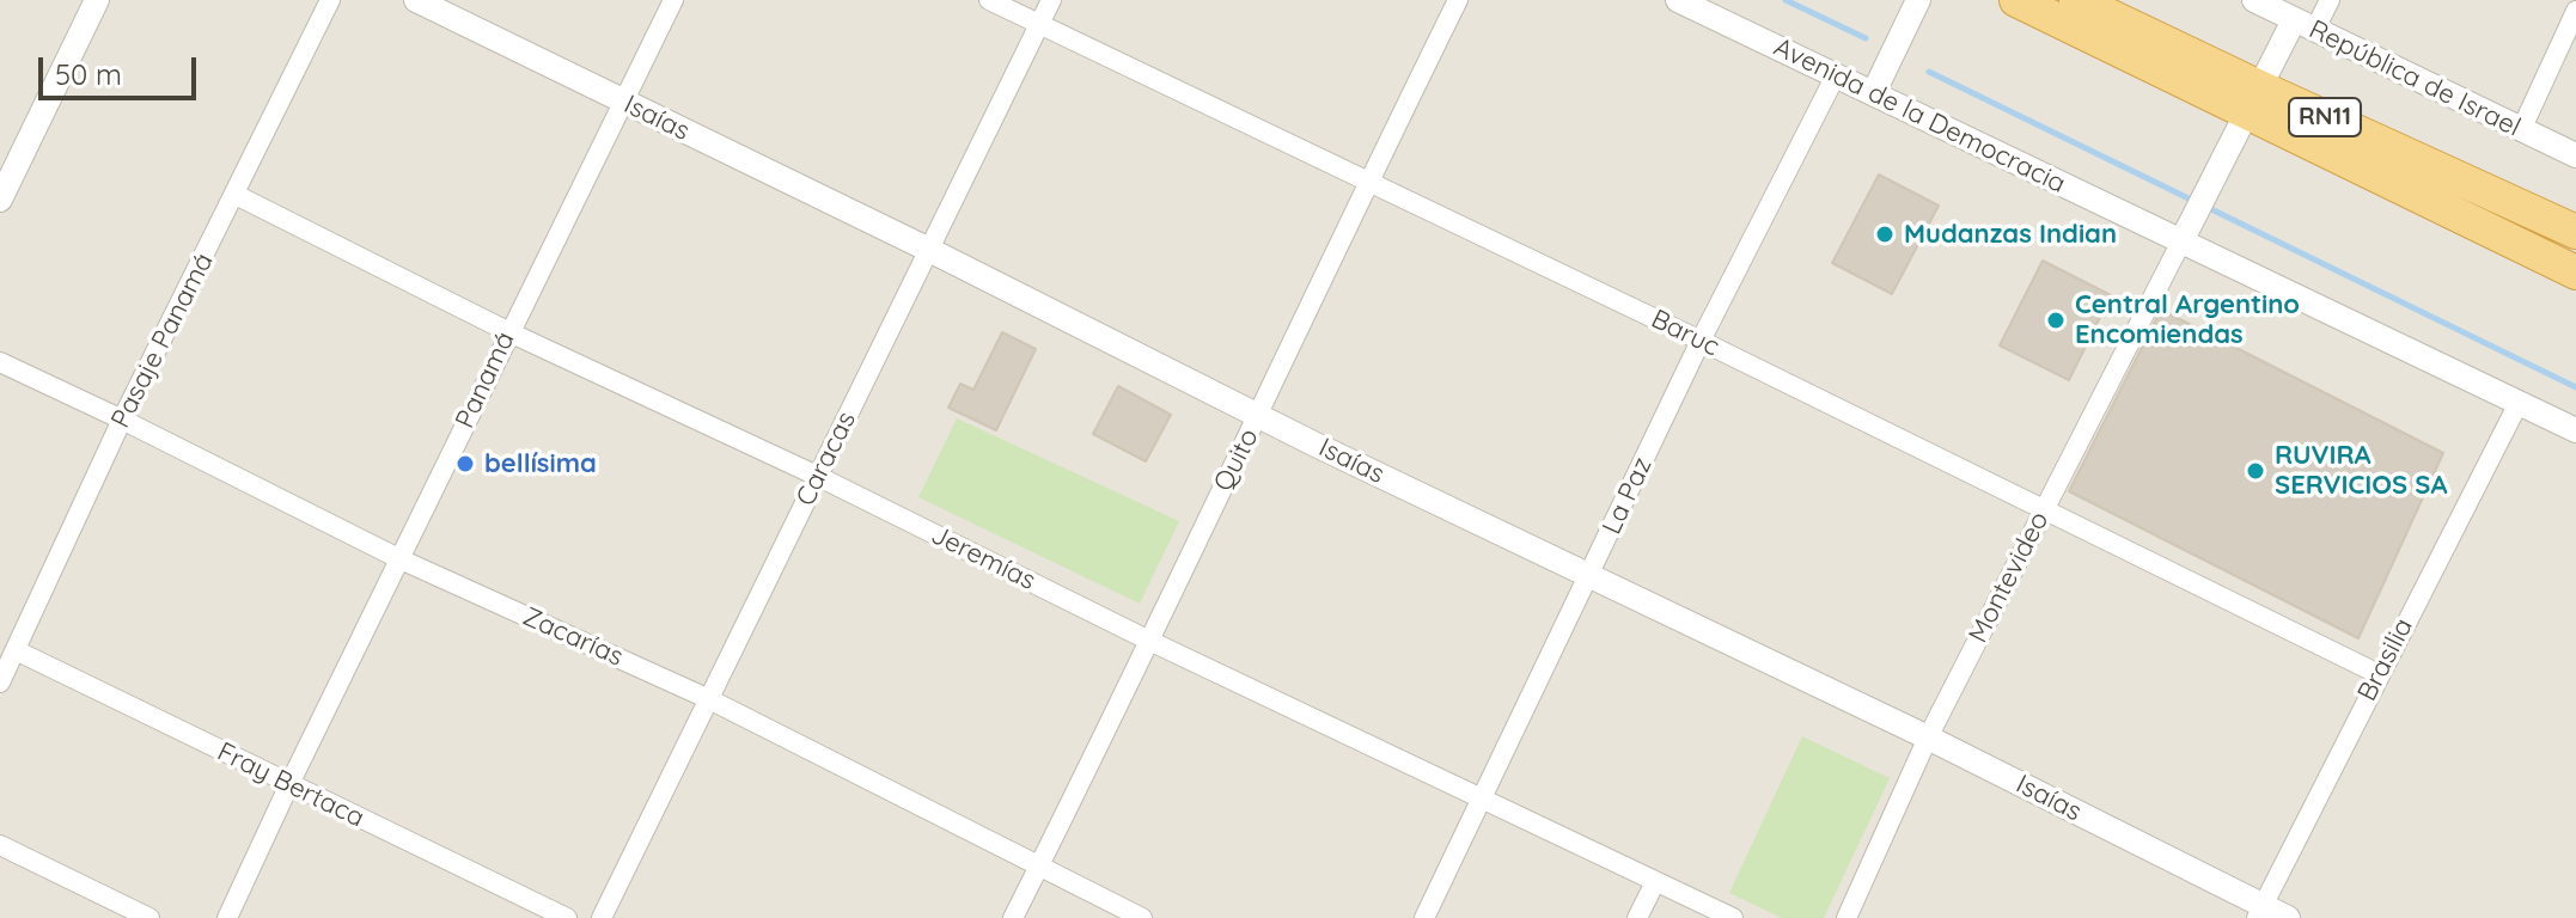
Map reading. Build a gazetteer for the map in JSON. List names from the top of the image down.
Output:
{
  "streets": {
    "highway": ["RN11"],
    "street": [
      "República de Israel",
      "Avenida de la Democracia",
      "Isaías",
      "Baruc",
      "Pasaje Panamá",
      "Panamá",
      "Caracas",
      "Quito",
      "La Paz",
      "Jeremías",
      "Montevideo",
      "Zacarías",
      "Brasilia",
      "Fray Bertaca"
    ]
  },
  "crossings": [
    ["Avenida de la Democracia", "La Paz"],
    ["Avenida de la Democracia", "Montevideo"],
    ["Avenida de la Democracia", "Brasilia"],
    ["Isaías", "Panamá"],
    ["Isaías", "Caracas"],
    ["Isaías", "Quito"],
    ["Isaías", "La Paz"],
    ["Isaías", "Montevideo"],
    ["Isaías", "Brasilia"],
    ["Baruc", "Caracas"],
    ["Baruc", "Quito"],
    ["Baruc", "La Paz"],
    ["Baruc", "Montevideo"],
    ["Baruc", "Brasilia"],
    ["Pasaje Panamá", "Jeremías"],
    ["Pasaje Panamá", "Zacarías"],
    ["Pasaje Panamá", "Fray Bertaca"],
    ["Panamá", "Jeremías"],
    ["Panamá", "Zacarías"],
    ["Panamá", "Fray Bertaca"],
    ["Caracas", "Jeremías"],
    ["Caracas", "Zacarías"],
    ["Quito", "Jeremías"],
    ["Quito", "Zacarías"],
    ["La Paz", "Jeremías"]
  ],
  "places": [
    "Mudanzas Indian",
    "Central Argentino Encomiendas",
    "bellísima",
    "RUVIRA SERVICIOS SA"
  ],
  "scale_bar": "50 m"
}
